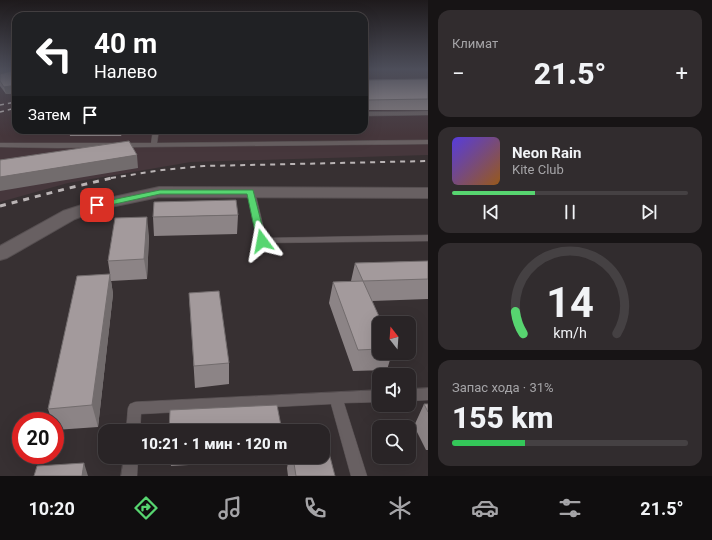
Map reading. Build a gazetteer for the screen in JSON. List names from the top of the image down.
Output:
{
  "north": "top",
  "page": {
    "tile": [
      "Климат",
      ["Запас хода · 31%", "155 km"]
    ],
    "turn": ["40 m", "Налево"],
    "heat": ["−", "21.5°", "+"],
    "then": "Затем",
    "song": ["Neon Rain", "Kite Club"],
    "limit": "20",
    "trip": "10:21 · 1 мин · 120 m",
    "tabs": ["10:20", "21.5°"],
    "gauge": ["14", "km/h"]
  }
}
